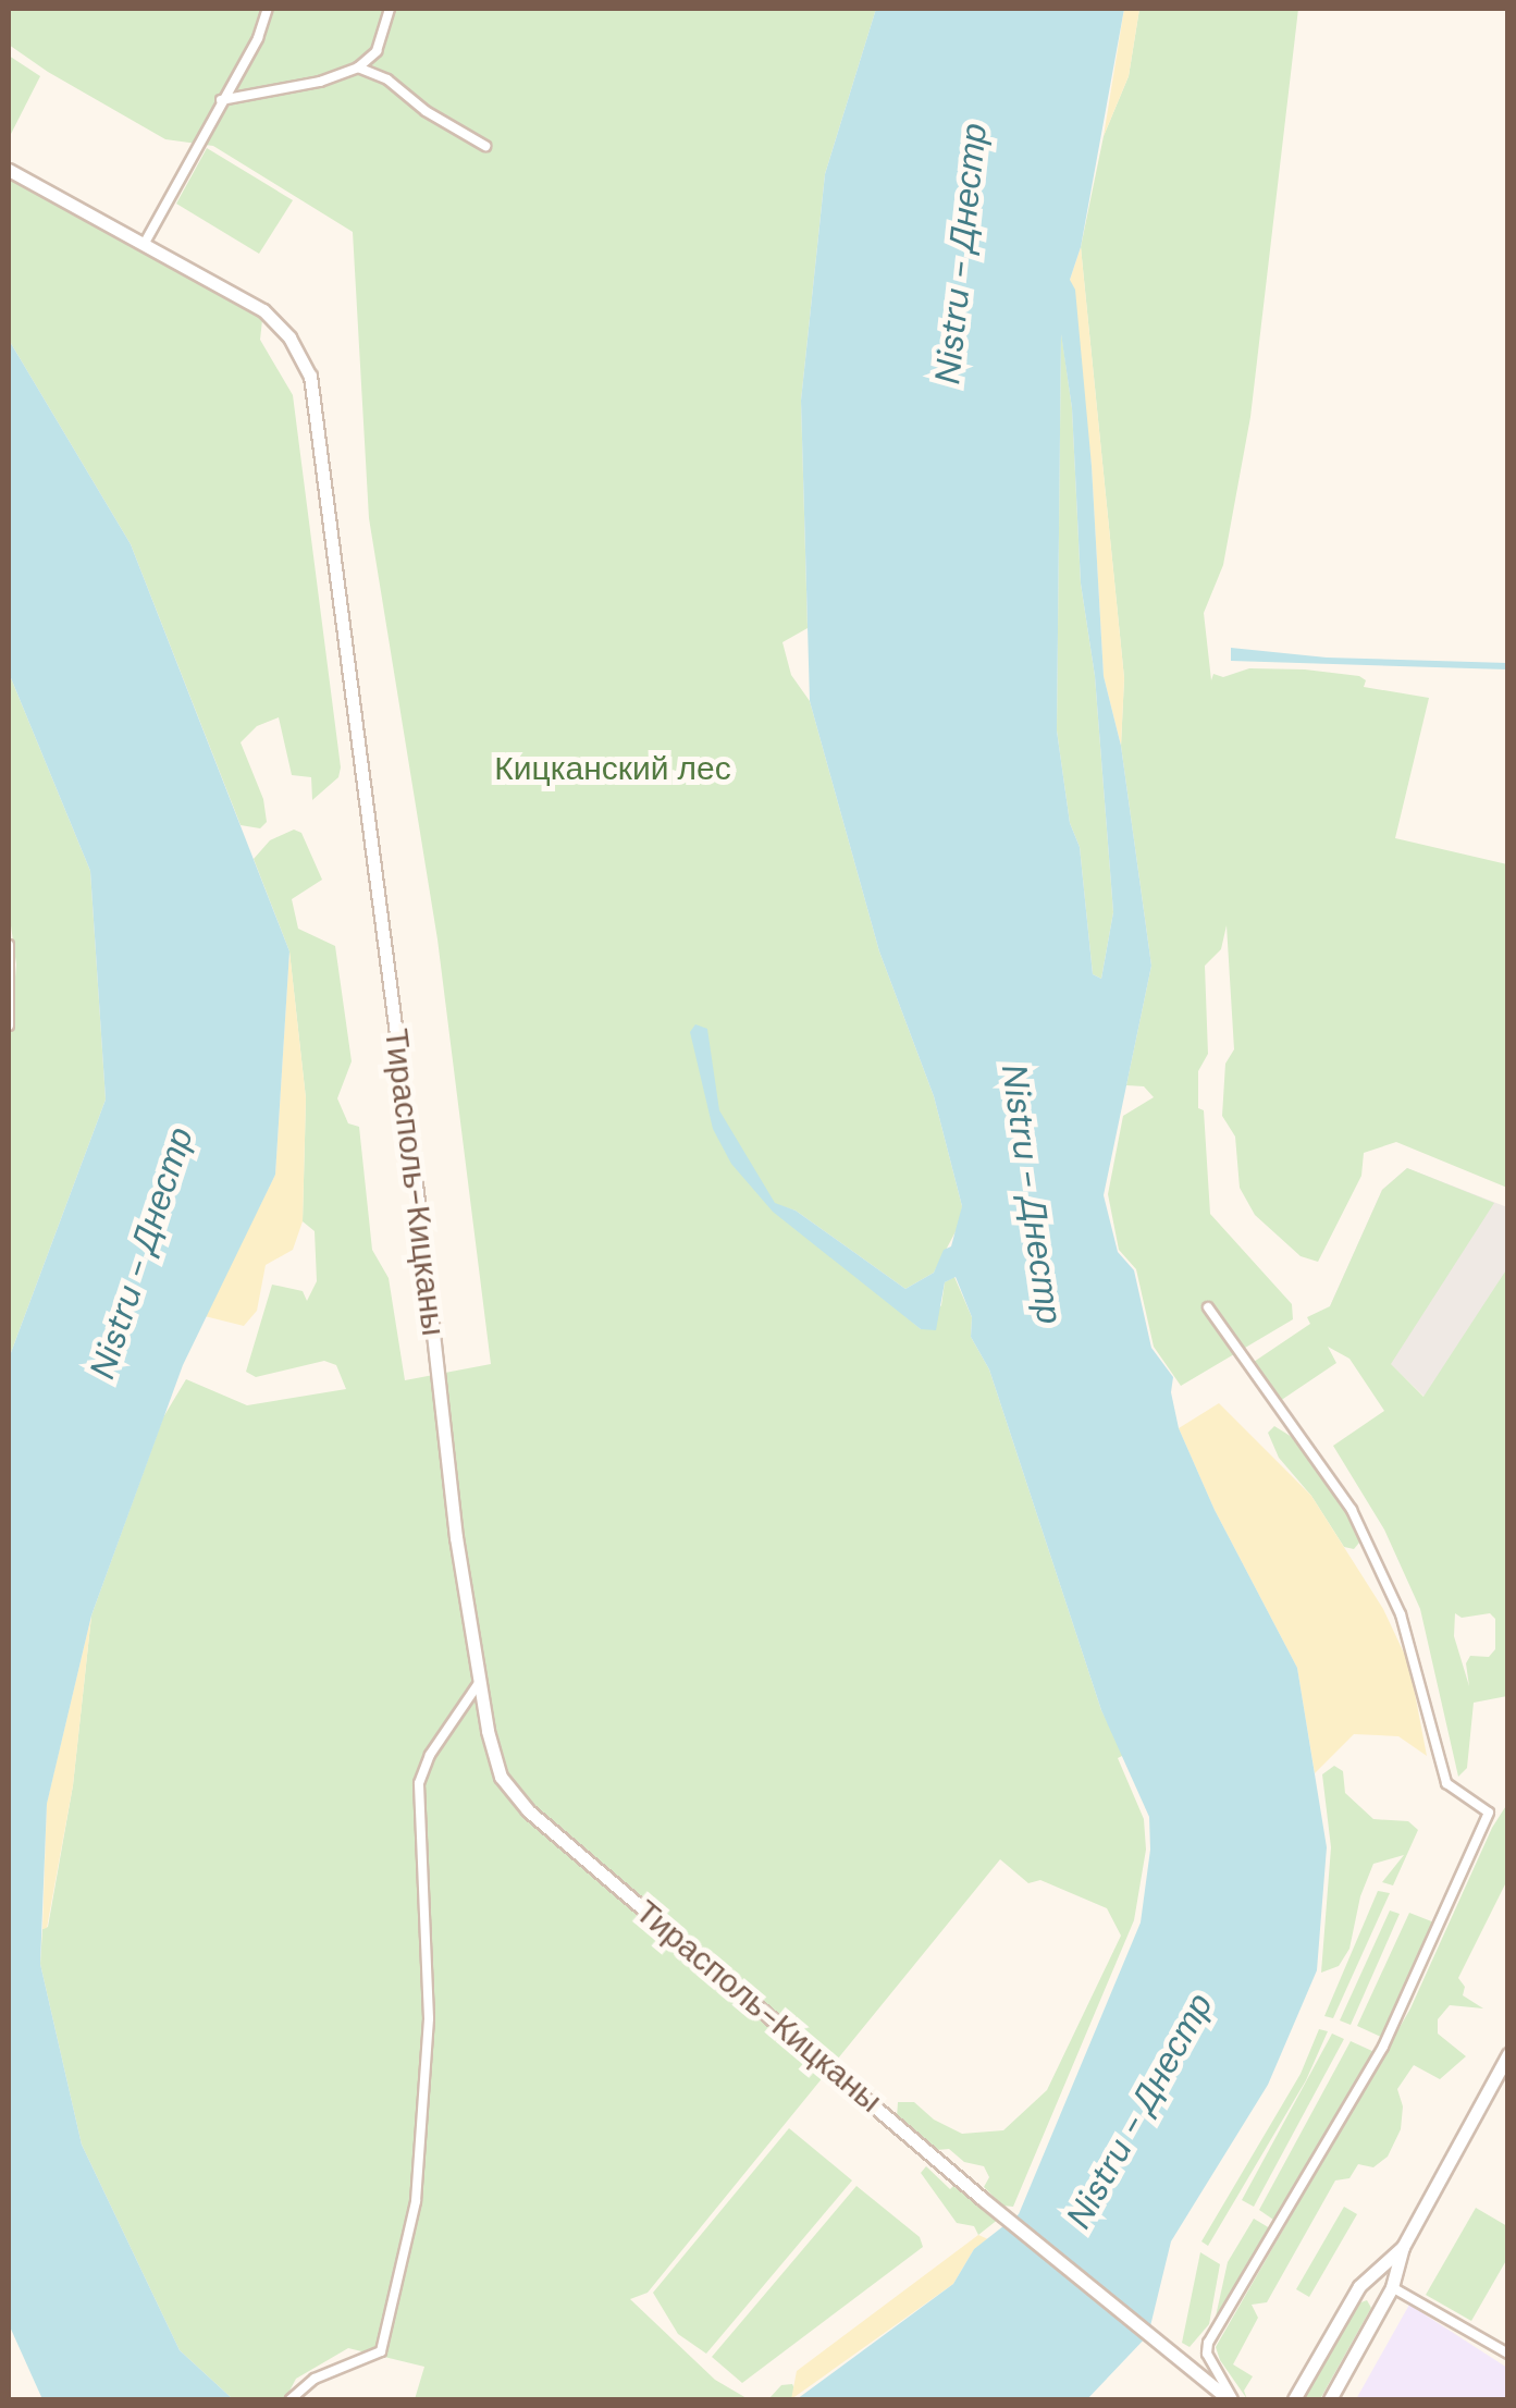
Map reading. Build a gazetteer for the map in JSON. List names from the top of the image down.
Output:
{
  "streets": {
    "street": ["Тирасполь-Кицканы"]
  },
  "water": ["Nistru - Днестр"],
  "parks": ["Кицканский лес"]
}
